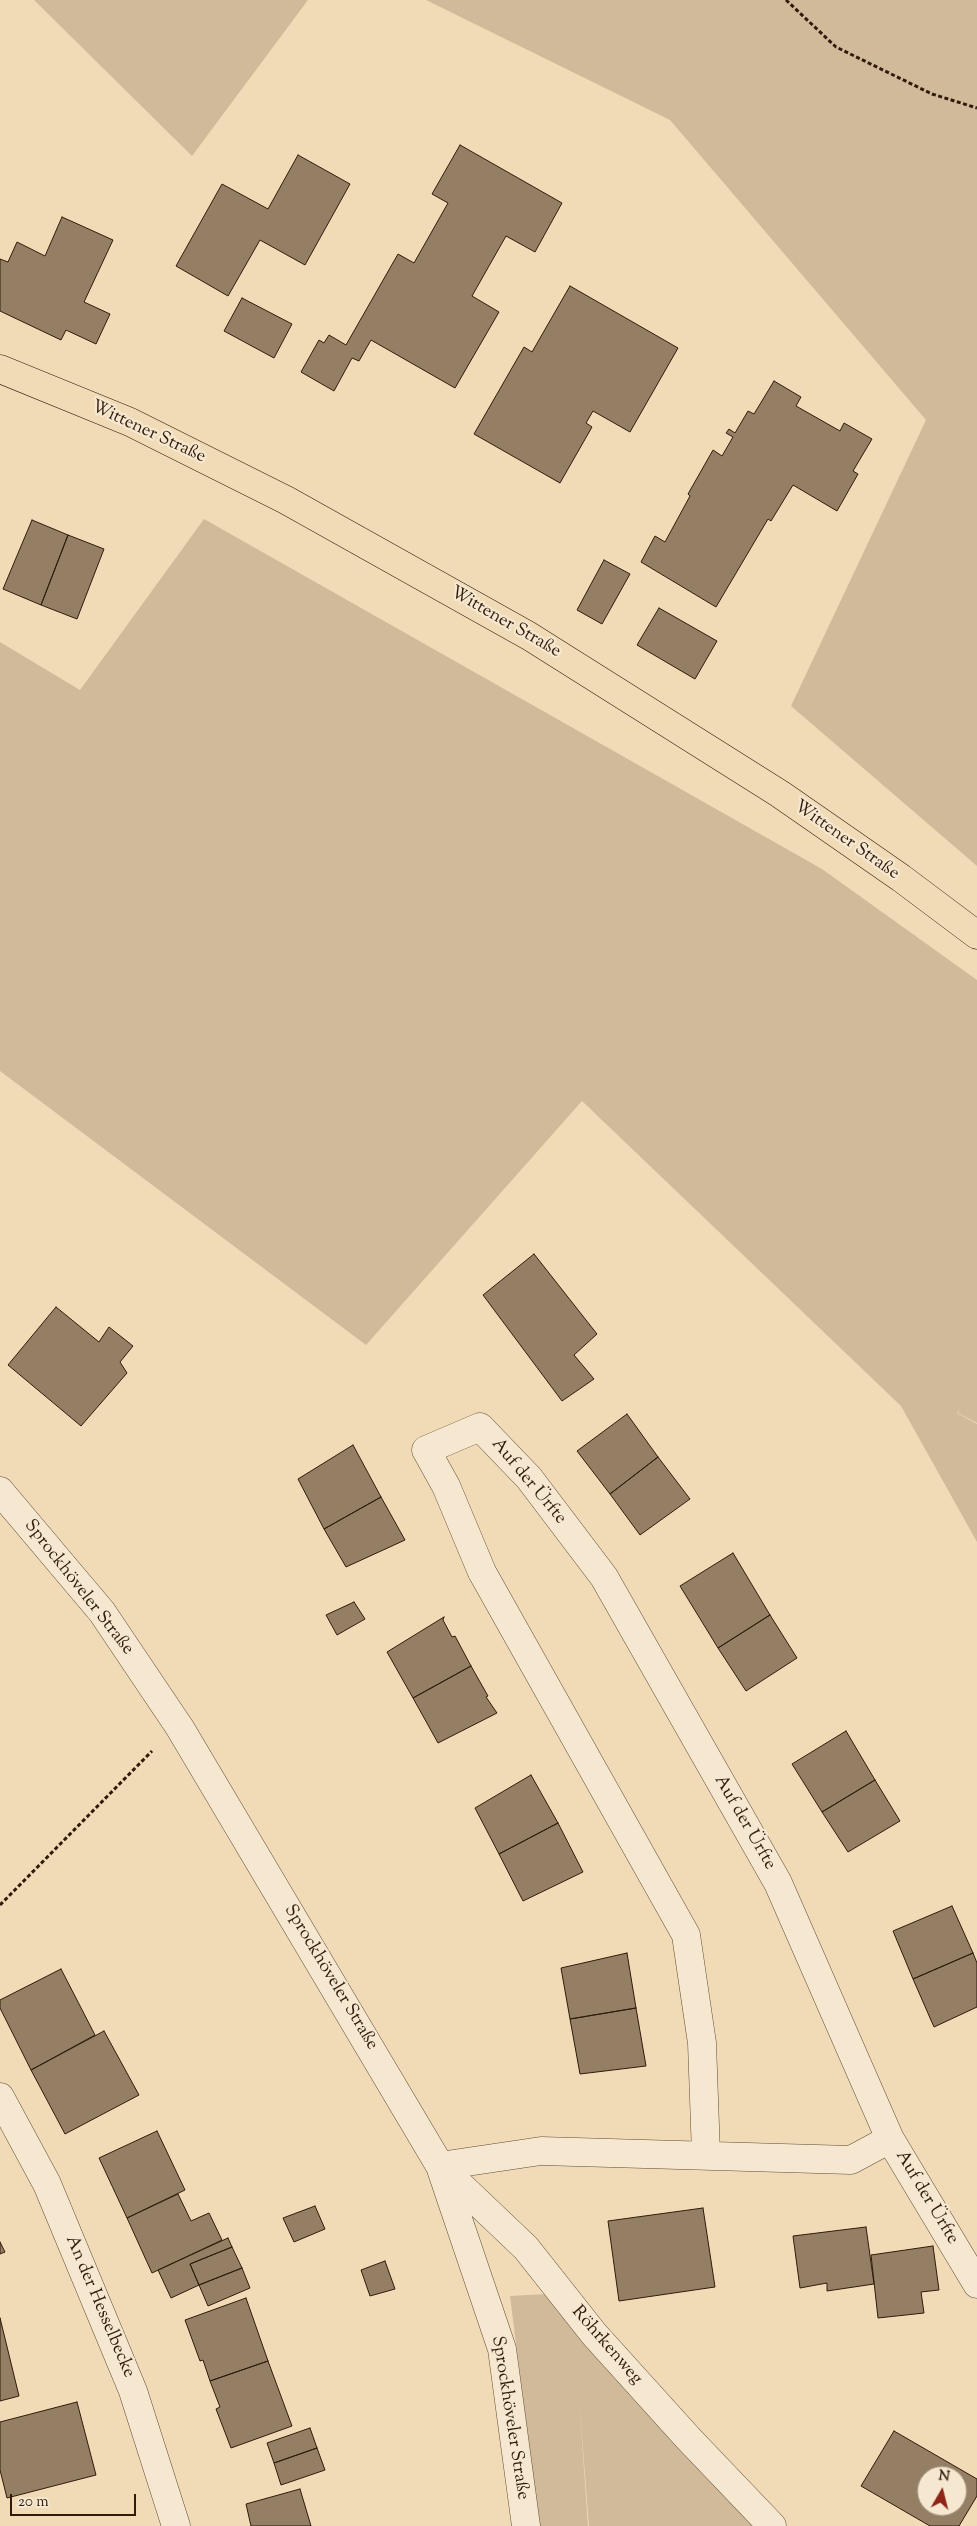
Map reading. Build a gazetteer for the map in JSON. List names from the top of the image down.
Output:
{
  "streets": {
    "main road": ["Wittener Straße"],
    "street": [
      "Auf der Ürfte",
      "Sprockhöveler Straße",
      "An der Hesselbecke",
      "Röhrkenweg"
    ]
  },
  "crossings": [
    ["Auf der Ürfte", "Sprockhöveler Straße"],
    ["Auf der Ürfte", "Röhrkenweg"],
    ["Sprockhöveler Straße", "Röhrkenweg"]
  ],
  "scale_bar": "20 m",
  "north": "top"
}
